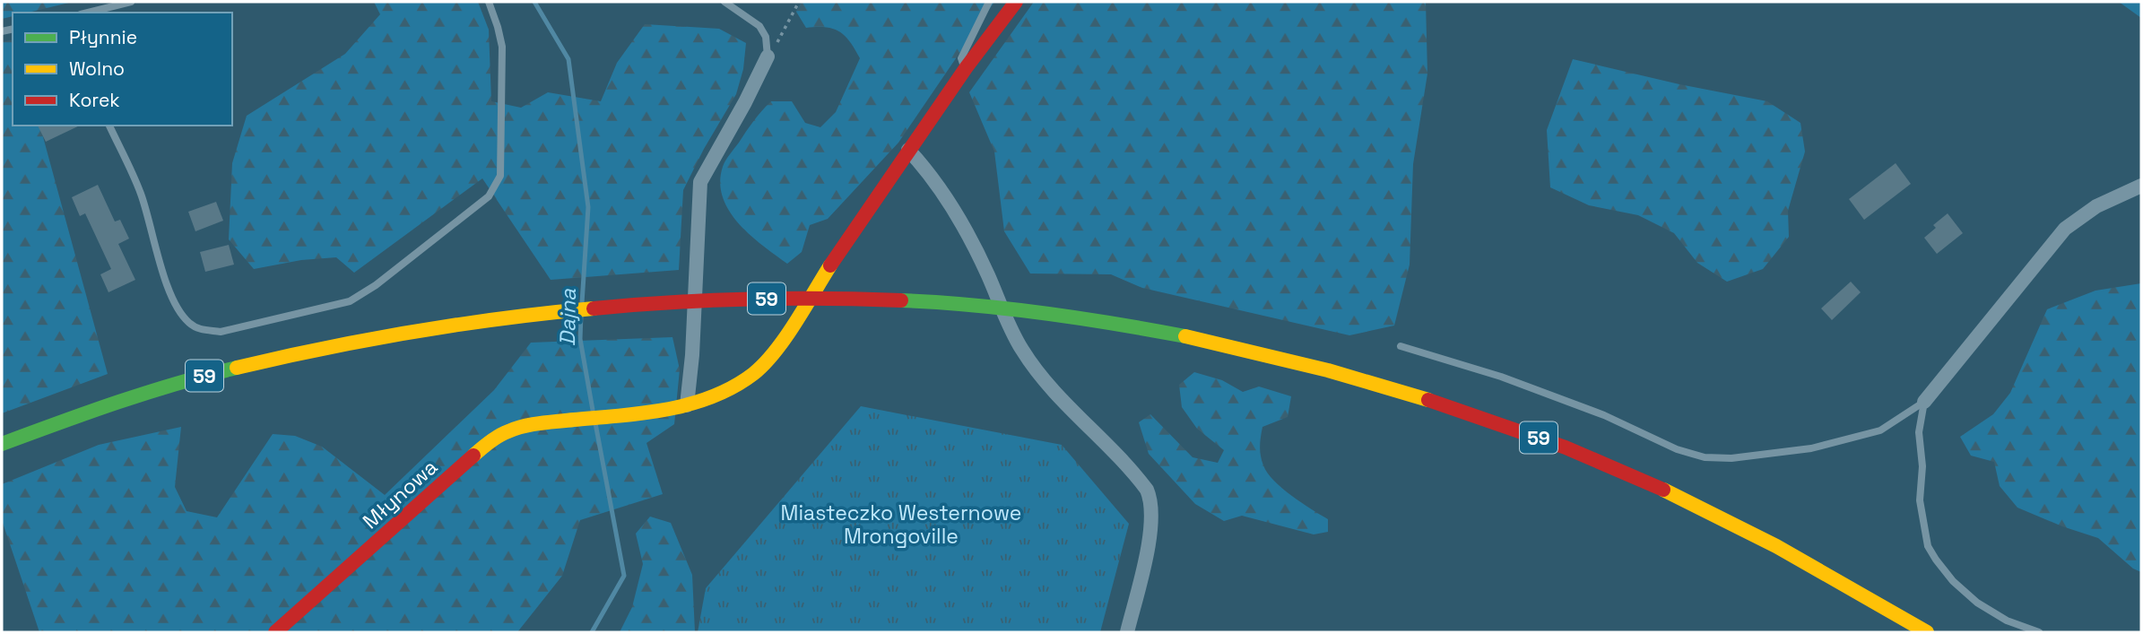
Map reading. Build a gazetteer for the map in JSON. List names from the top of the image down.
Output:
{
  "streets": {
    "main road": ["59", "Młynowa"]
  },
  "water": ["Dajna"],
  "parks": ["Miasteczko Westernowe Mrongoville"],
  "legend": ["Płynnie", "Wolno", "Korek"]
}
